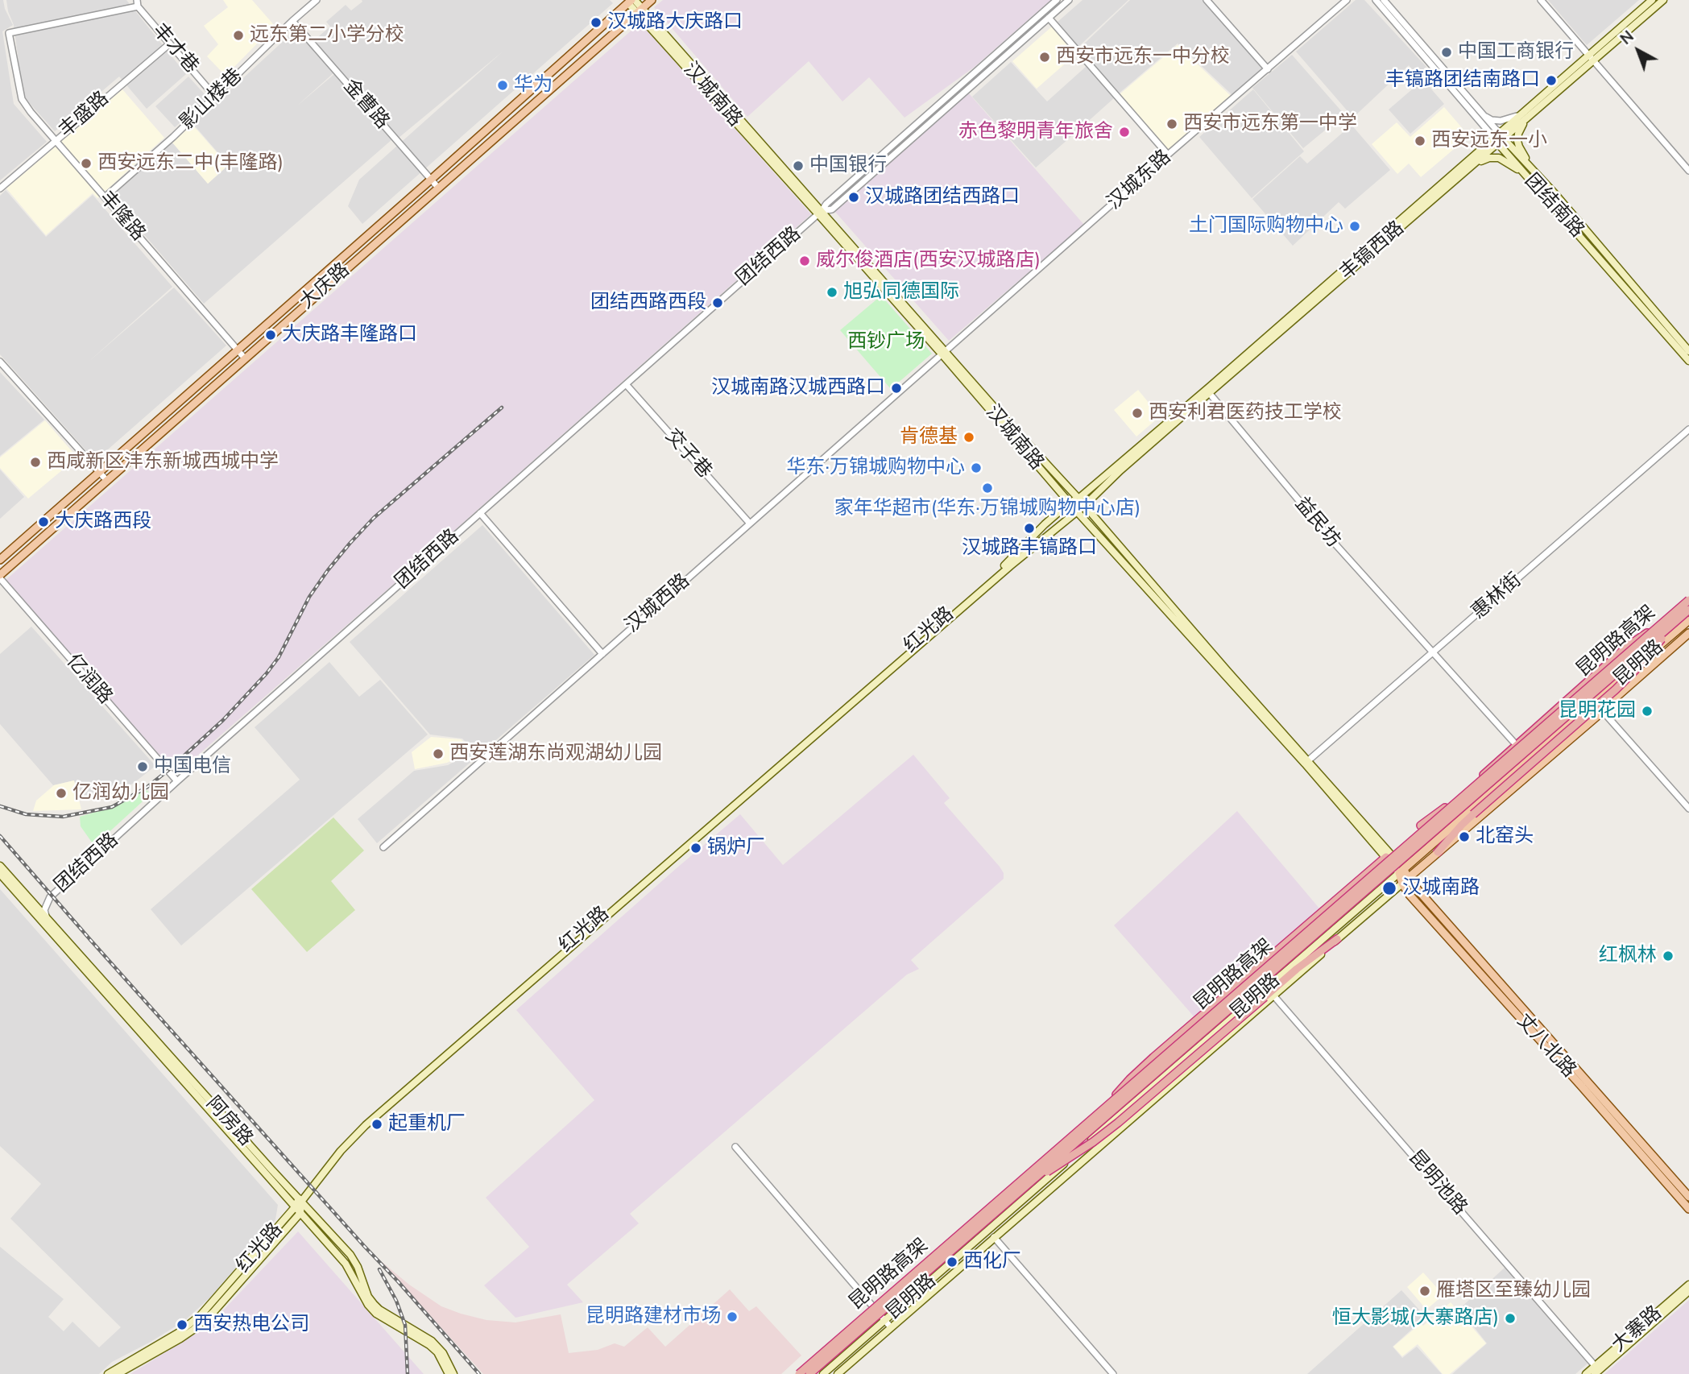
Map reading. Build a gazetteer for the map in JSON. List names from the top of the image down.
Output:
{
  "streets": {
    "highway": ["昆明路高架"],
    "main road": [
      "汉城南路",
      "团结南路",
      "丰镐西路",
      "大庆路",
      "红光路",
      "昆明路",
      "丈八北路",
      "阿房路",
      "大寨路"
    ],
    "street": [
      "丰才巷",
      "影山楼巷",
      "金曹路",
      "丰盛路",
      "汉城东路",
      "丰隆路",
      "团结西路",
      "交子巷",
      "益民坊",
      "惠林街",
      "汉城西路",
      "亿润路",
      "昆明池路"
    ]
  },
  "crossings": [
    ["丰才巷", "影山楼巷"],
    ["丰才巷", "丰盛路"],
    ["丰才巷", "丰隆路"],
    ["汉城南路", "汉城东路"],
    ["汉城南路", "丰镐西路"],
    ["汉城南路", "团结西路"],
    ["汉城南路", "大庆路"],
    ["汉城南路", "惠林街"],
    ["汉城南路", "红光路"],
    ["汉城南路", "昆明路"],
    ["影山楼巷", "金曹路"],
    ["影山楼巷", "丰隆路"],
    ["金曹路", "大庆路"],
    ["丰盛路", "丰隆路"],
    ["汉城东路", "汉城西路"],
    ["团结南路", "丰镐西路"],
    ["丰隆路", "大庆路"],
    ["丰镐西路", "益民坊"],
    ["丰镐西路", "红光路"],
    ["团结西路", "交子巷"],
    ["团结西路", "亿润路"],
    ["大庆路", "亿润路"],
    ["交子巷", "汉城西路"],
    ["益民坊", "惠林街"],
    ["红光路", "阿房路"],
    ["昆明路", "丈八北路"],
    ["昆明路", "昆明池路"],
    ["昆明池路", "大寨路"]
  ],
  "parks": ["西钞广场"],
  "places": [
    "汉城路大庆路口",
    "远东第二小学分校",
    "中国工商银行",
    "西安市远东一中分校",
    "丰镐路团结南路口",
    "华为",
    "西安市远东第一中学",
    "赤色黎明青年旅舍",
    "西安远东一小",
    "西安远东二中(丰隆路)",
    "中国银行",
    "汉城路团结西路口",
    "土门国际购物中心",
    "威尔俊酒店(西安汉城路店)",
    "旭弘同德国际",
    "团结西路西段",
    "大庆路丰隆路口",
    "汉城南路汉城西路口",
    "西安利君医药技工学校",
    "肯德基",
    "西咸新区沣东新城西城中学",
    "华东·万锦城购物中心",
    "家年华超市(华东·万锦城购物中心店)",
    "大庆路西段",
    "汉城路丰镐路口",
    "昆明花园",
    "西安莲湖东尚观湖幼儿园",
    "中国电信",
    "亿润幼儿园",
    "北窑头",
    "锅炉厂",
    "汉城南路",
    "红枫林",
    "起重机厂",
    "西化厂",
    "雁塔区至臻幼儿园",
    "昆明路建材市场",
    "恒大影城(大寨路店)",
    "西安热电公司"
  ],
  "north": "top left"
}
